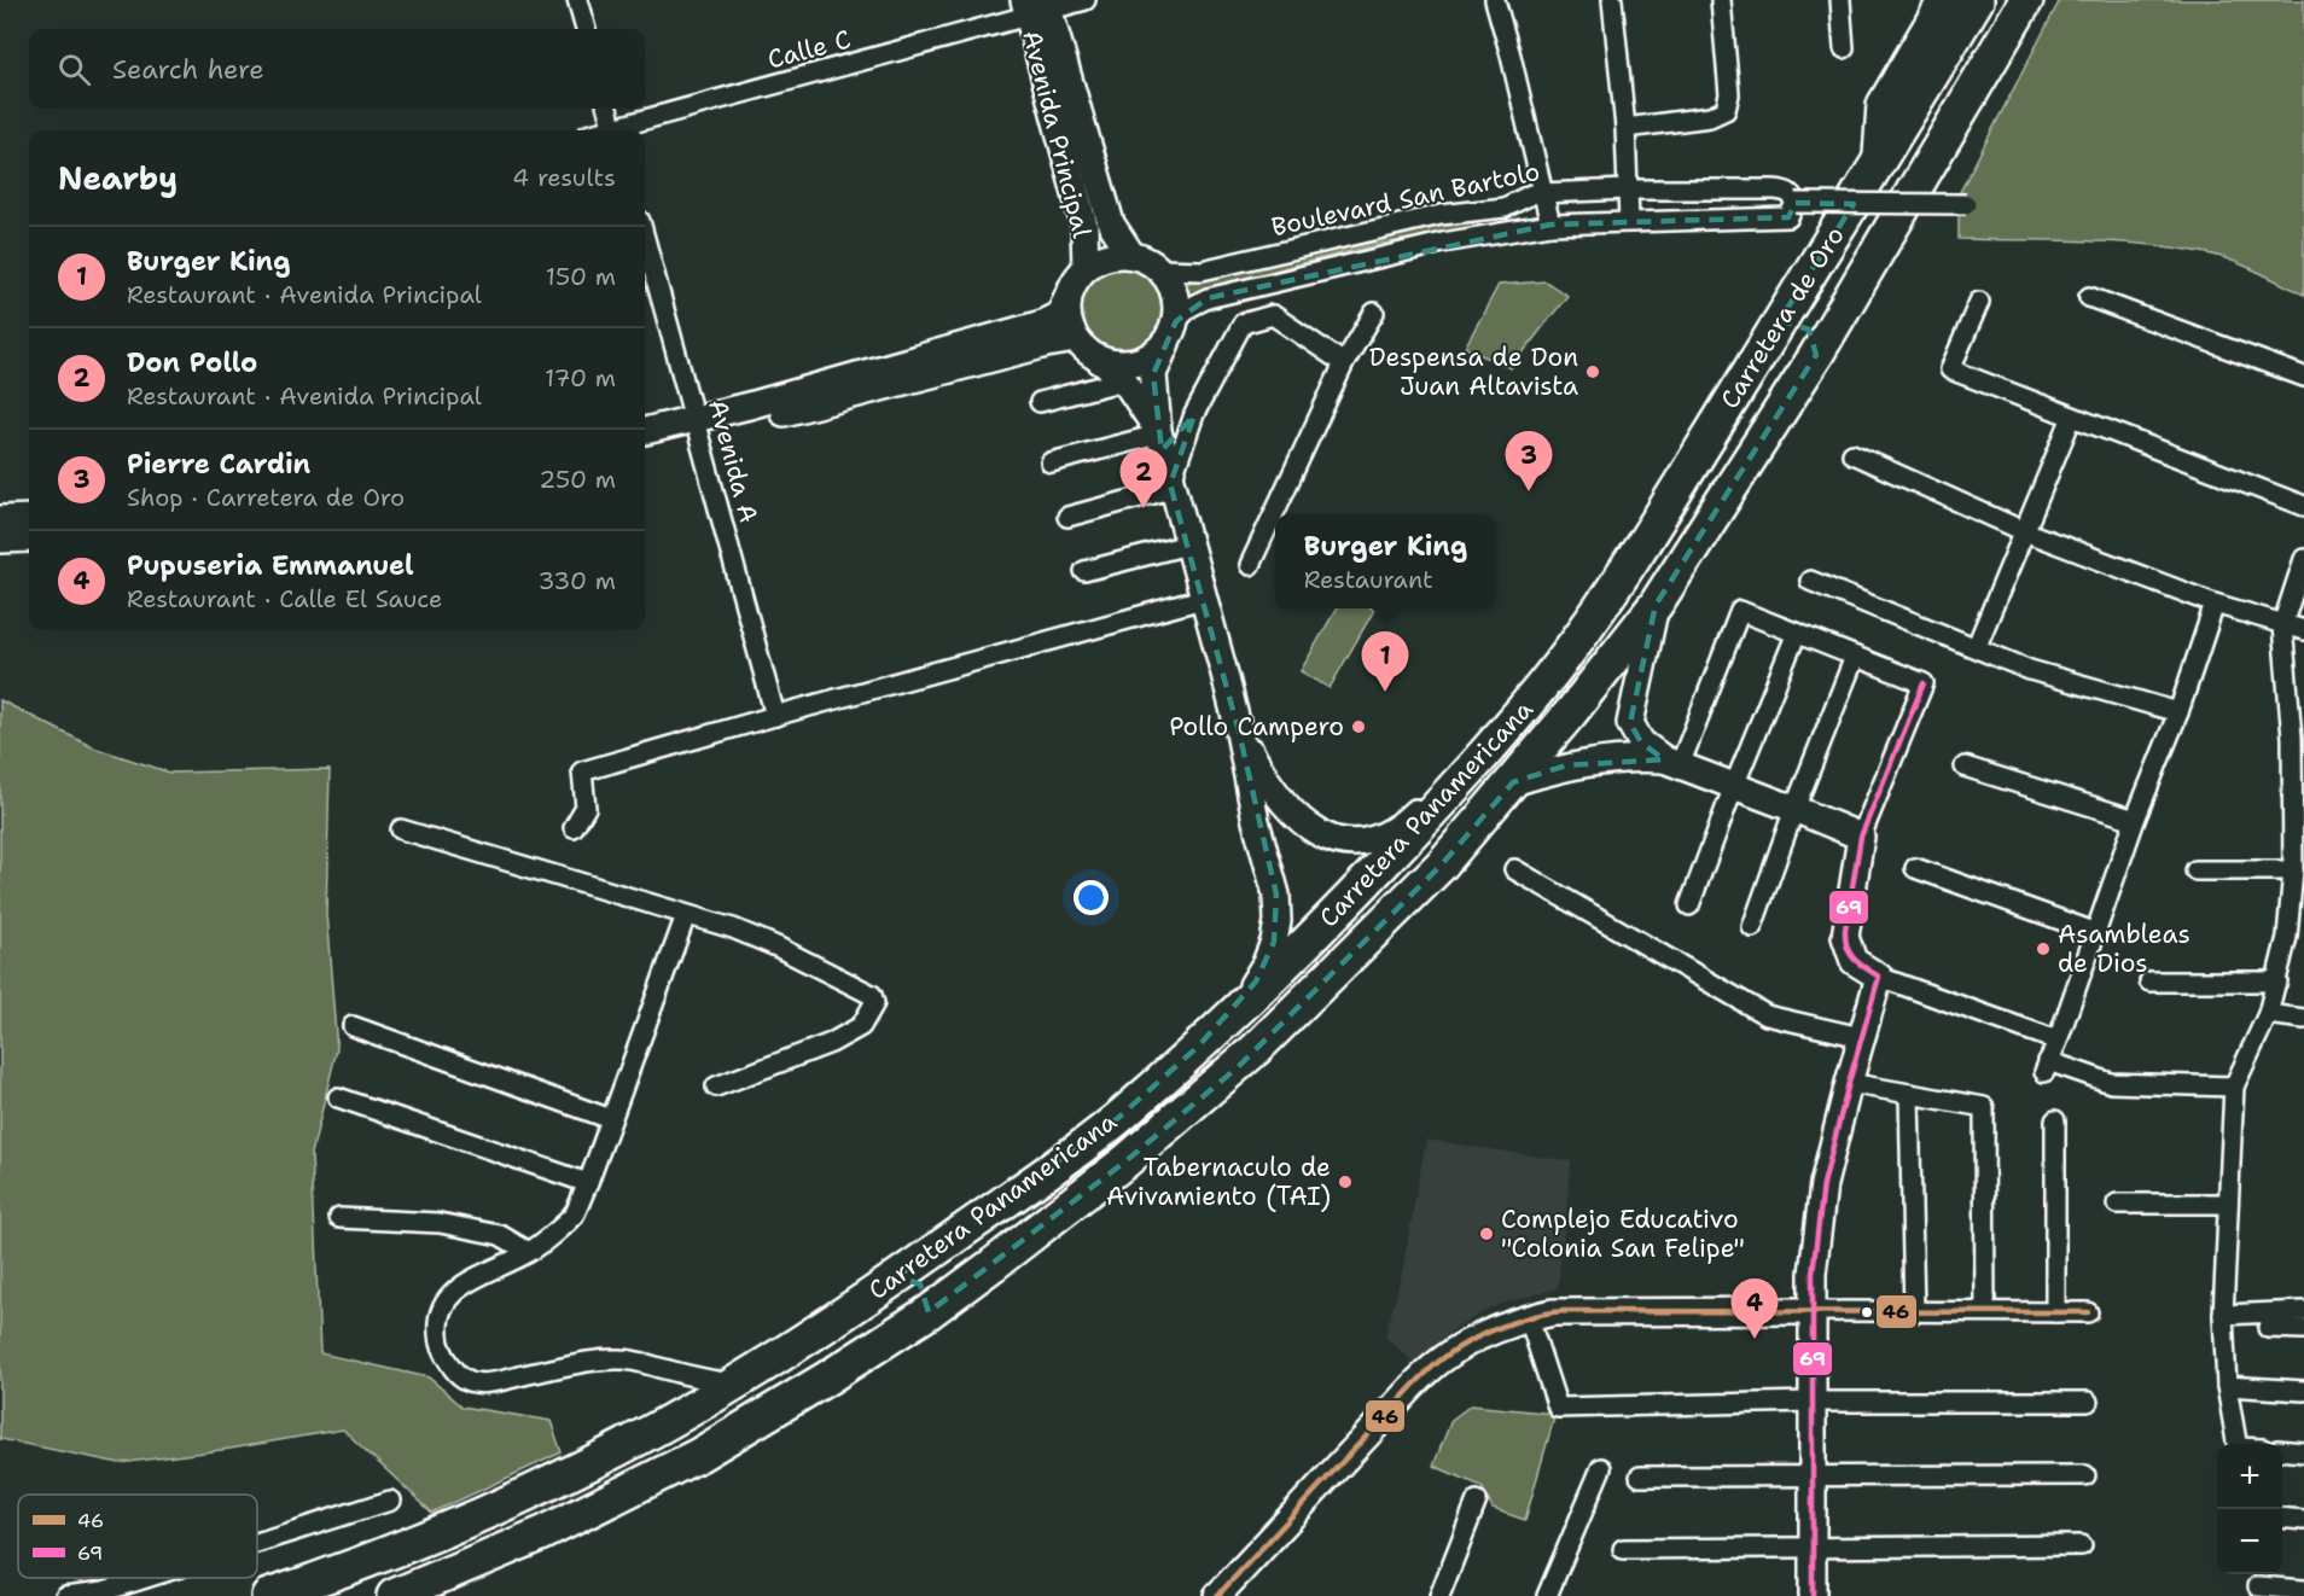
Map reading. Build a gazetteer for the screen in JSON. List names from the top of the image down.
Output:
{
  "streets": {
    "highway": ["Carretera de Oro", "Carretera Panamericana"],
    "main road": ["Avenida Principal"],
    "street": ["Calle C", "Boulevard San Bartolo", "Avenida A"]
  },
  "crossings": [
    ["Calle C", "Avenida Principal"],
    ["Avenida Principal", "Boulevard San Bartolo"],
    ["Carretera de Oro", "Carretera Panamericana"]
  ],
  "places": [
    "Despensa de Don Juan Altavista",
    "Pollo Campero",
    "Asambleas de Dios",
    "Tabernaculo de Avivamiento (TAI)",
    "Complejo Educativo \"Colonia San Felipe\""
  ],
  "lines": ["transit line 69", "transit line 46"],
  "legend": ["46", "69"],
  "page": {
    "search": "Search here",
    "heading": ["Nearby", "4 results"],
    "list": [
      {
        "mark": "1",
        "name": "Burger King",
        "note": "Restaurant · Avenida Principal",
        "value": "150 m"
      },
      {
        "mark": "2",
        "name": "Don Pollo",
        "note": "Restaurant · Avenida Principal",
        "value": "170 m"
      },
      {
        "mark": "3",
        "name": "Pierre Cardin",
        "note": "Shop · Carretera de Oro",
        "value": "250 m"
      },
      {
        "mark": "4",
        "name": "Pupuseria Emmanuel",
        "note": "Restaurant · Calle El Sauce",
        "value": "330 m"
      }
    ],
    "pins": [
      "3",
      "2",
      "1",
      "4"
    ],
    "popup": ["Burger King", "Restaurant"],
    "map_buttons": ["+", "−"]
  }
}
